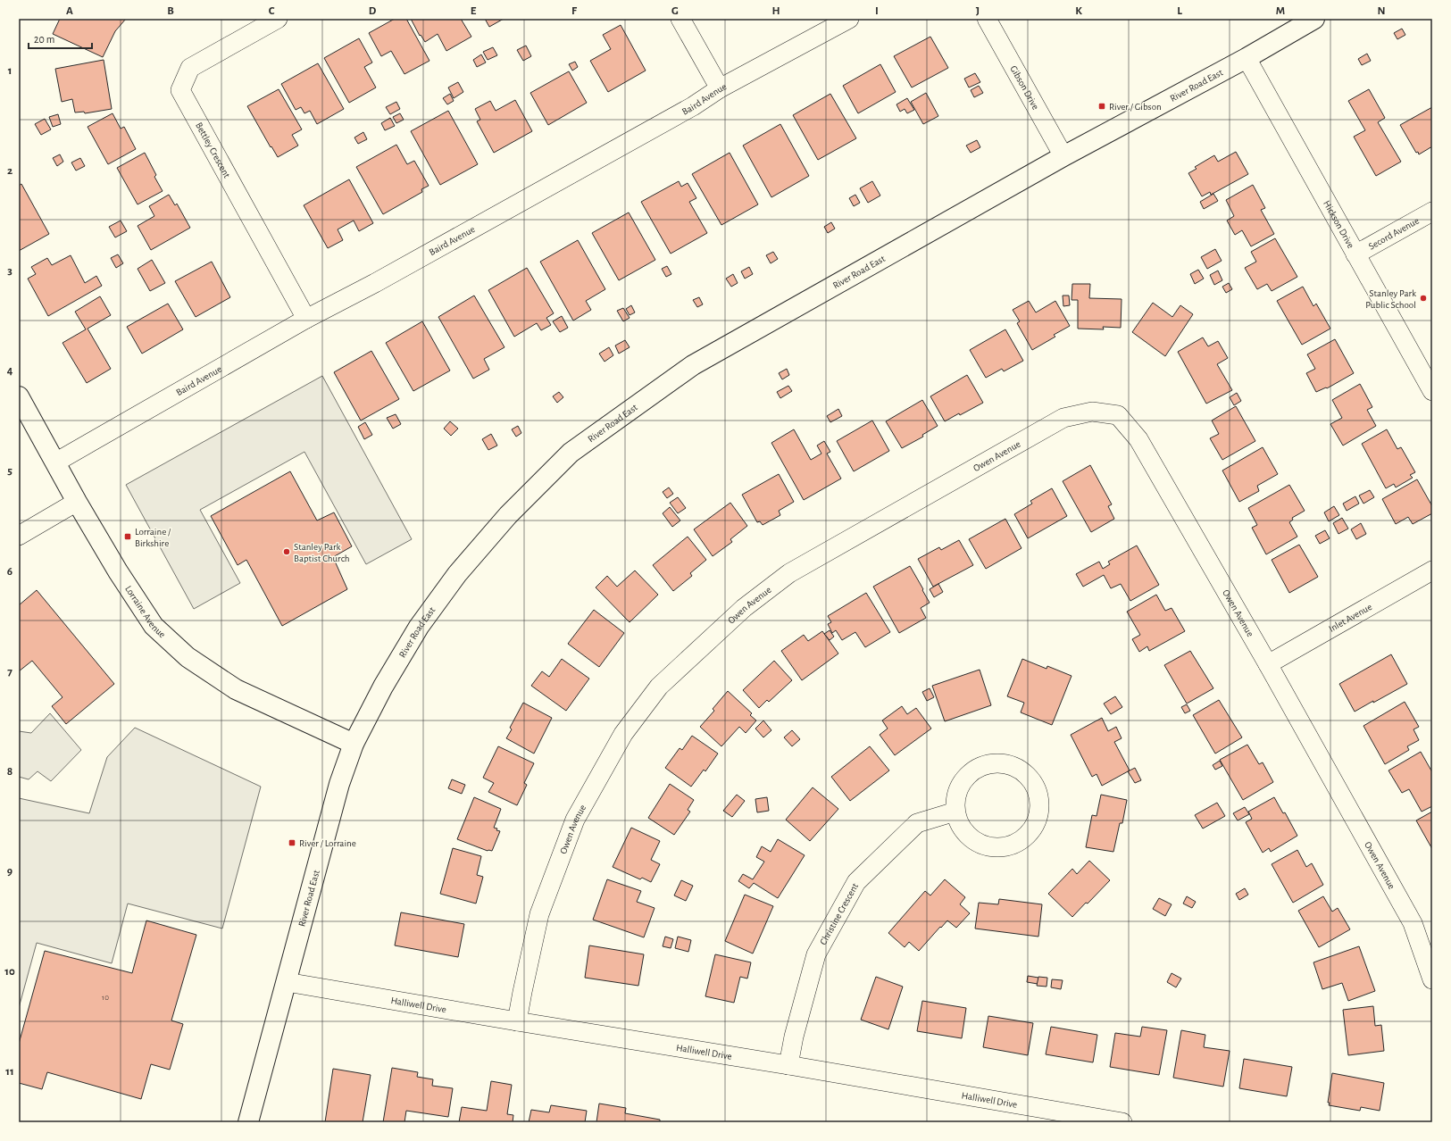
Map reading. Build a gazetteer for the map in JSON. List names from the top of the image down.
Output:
{
  "streets": {
    "street": [
      "River Road East",
      "Gibson Drive",
      "Baird Avenue",
      "Bettley Crescent",
      "Hickson Drive",
      "Secord Avenue",
      "Owen Avenue",
      "Lorraine Avenue",
      "Inlet Avenue",
      "Christine Crescent",
      "Halliwell Drive"
    ]
  },
  "crossings": [
    ["River Road East", "Gibson Drive"],
    ["River Road East", "Hickson Drive"],
    ["River Road East", "Lorraine Avenue"],
    ["River Road East", "Halliwell Drive"],
    ["Baird Avenue", "Bettley Crescent"],
    ["Baird Avenue", "Lorraine Avenue"],
    ["Hickson Drive", "Secord Avenue"],
    ["Owen Avenue", "Inlet Avenue"],
    ["Owen Avenue", "Halliwell Drive"],
    ["Christine Crescent", "Halliwell Drive"]
  ],
  "places": {
    "transit": ["River / Gibson", "Lorraine / Birkshire", "River / Lorraine"],
    "other": ["Stanley Park Public School", "Stanley Park Baptist Church"]
  },
  "house_numbers": ["10"],
  "scale_bar": "20 m",
  "grid": {
    "columns": [
      "A",
      "B",
      "C",
      "D",
      "E",
      "F",
      "G",
      "H",
      "I",
      "J",
      "K",
      "L",
      "M",
      "N"
    ],
    "rows": [
      "1",
      "2",
      "3",
      "4",
      "5",
      "6",
      "7",
      "8",
      "9",
      "10",
      "11"
    ]
  }
}
